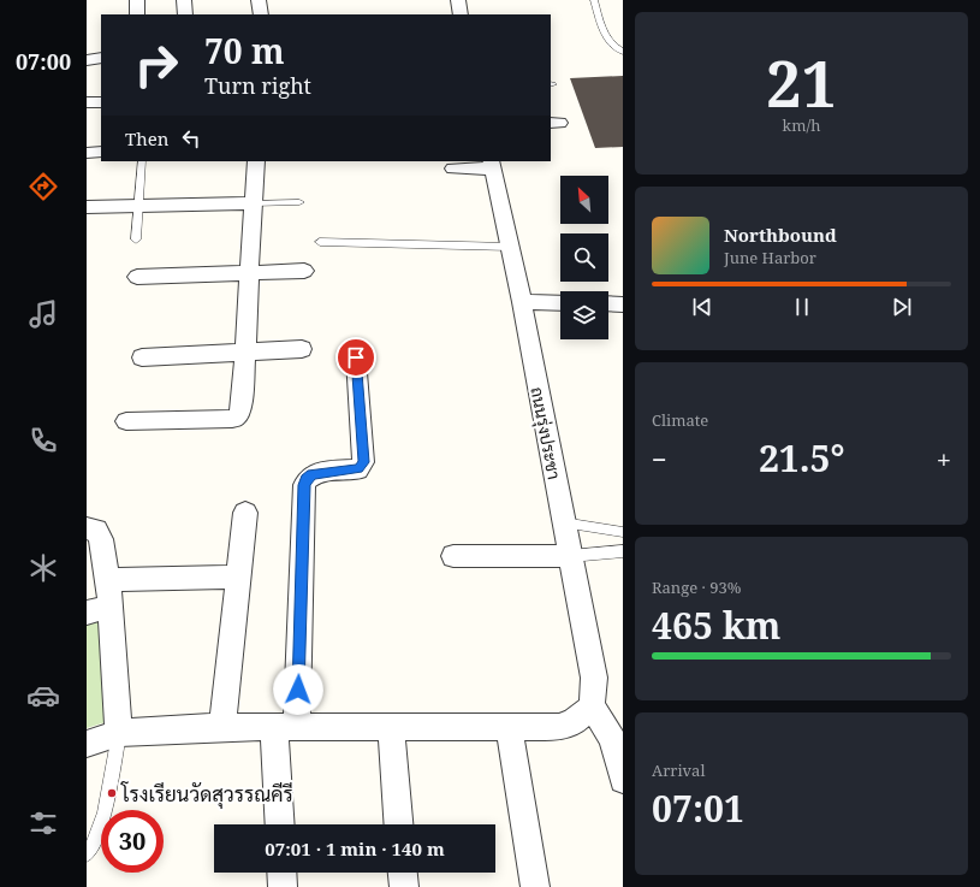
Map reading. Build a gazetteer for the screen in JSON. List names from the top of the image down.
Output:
{
  "streets": {
    "street": ["ถนนรุ่งประชา"]
  },
  "places": ["โรงเรียนวัดสุวรรณคีรี"],
  "north": "top left",
  "page": {
    "tabs": "07:00",
    "tile": [
      ["21", "km/h"],
      "Climate",
      ["Range · 93%", "465 km"],
      ["Arrival", "07:01"]
    ],
    "turn": ["70 m", "Turn right"],
    "then": "Then",
    "song": ["Northbound", "June Harbor"],
    "heat": ["−", "21.5°", "+"],
    "limit": "30",
    "trip": "07:01 · 1 min · 140 m"
  }
}
